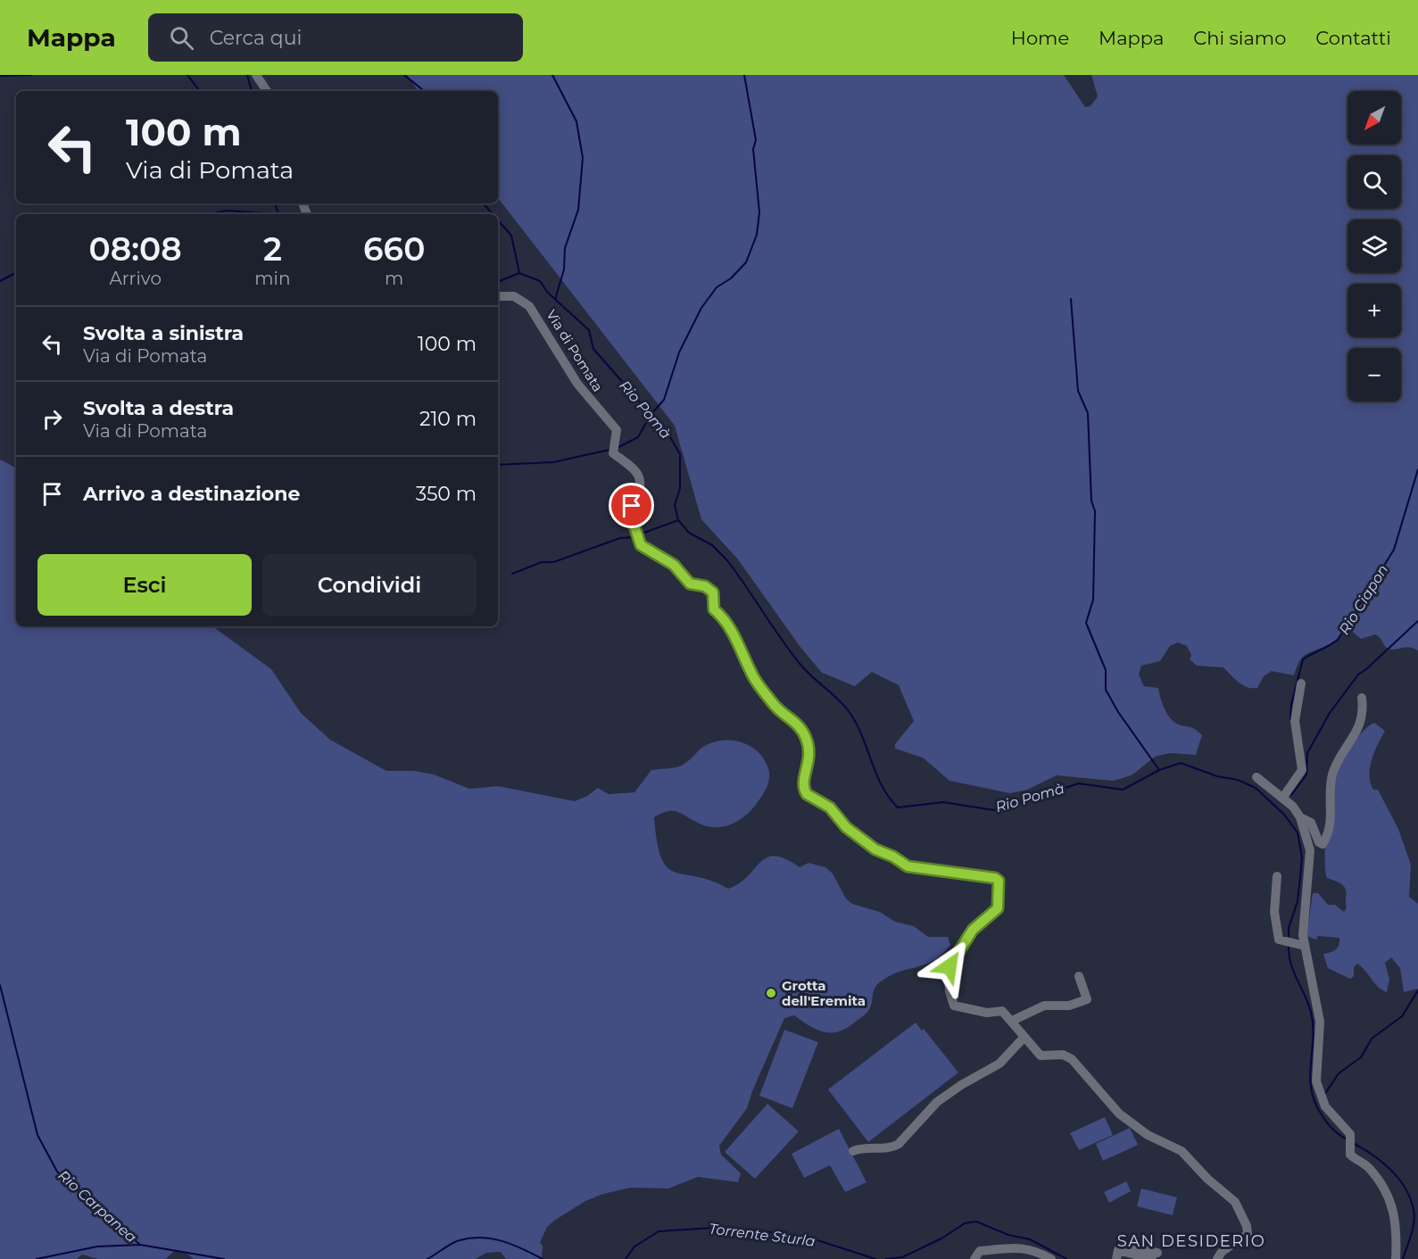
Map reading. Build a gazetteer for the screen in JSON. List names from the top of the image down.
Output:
{
  "streets": {
    "street": ["Via di Pomata"]
  },
  "districts": ["SAN DESIDERIO"],
  "water": [
    "Rio Pomà",
    "Rio Ciapon",
    "Rio Carpanea",
    "Torrente Sturla"
  ],
  "places": ["Grotta dell'Eremita"],
  "north": "bottom left",
  "page": {
    "header": "Mappa",
    "search": "Cerca qui",
    "nav": [
      "Home",
      "Mappa",
      "Chi siamo",
      "Contatti"
    ],
    "map_buttons": ["+", "−"],
    "turn": ["100 m", "Via di Pomata"],
    "eta": [
      "08:08",
      "Arrivo",
      "2",
      "min",
      "660",
      "m"
    ],
    "list": [
      {
        "name": "Svolta a sinistra",
        "note": "Via di Pomata",
        "value": "100 m"
      },
      {
        "name": "Svolta a destra",
        "note": "Via di Pomata",
        "value": "210 m"
      },
      {
        "name": "Arrivo a destinazione",
        "value": "350 m"
      }
    ],
    "buttons": ["Esci", "Condividi"]
  }
}
